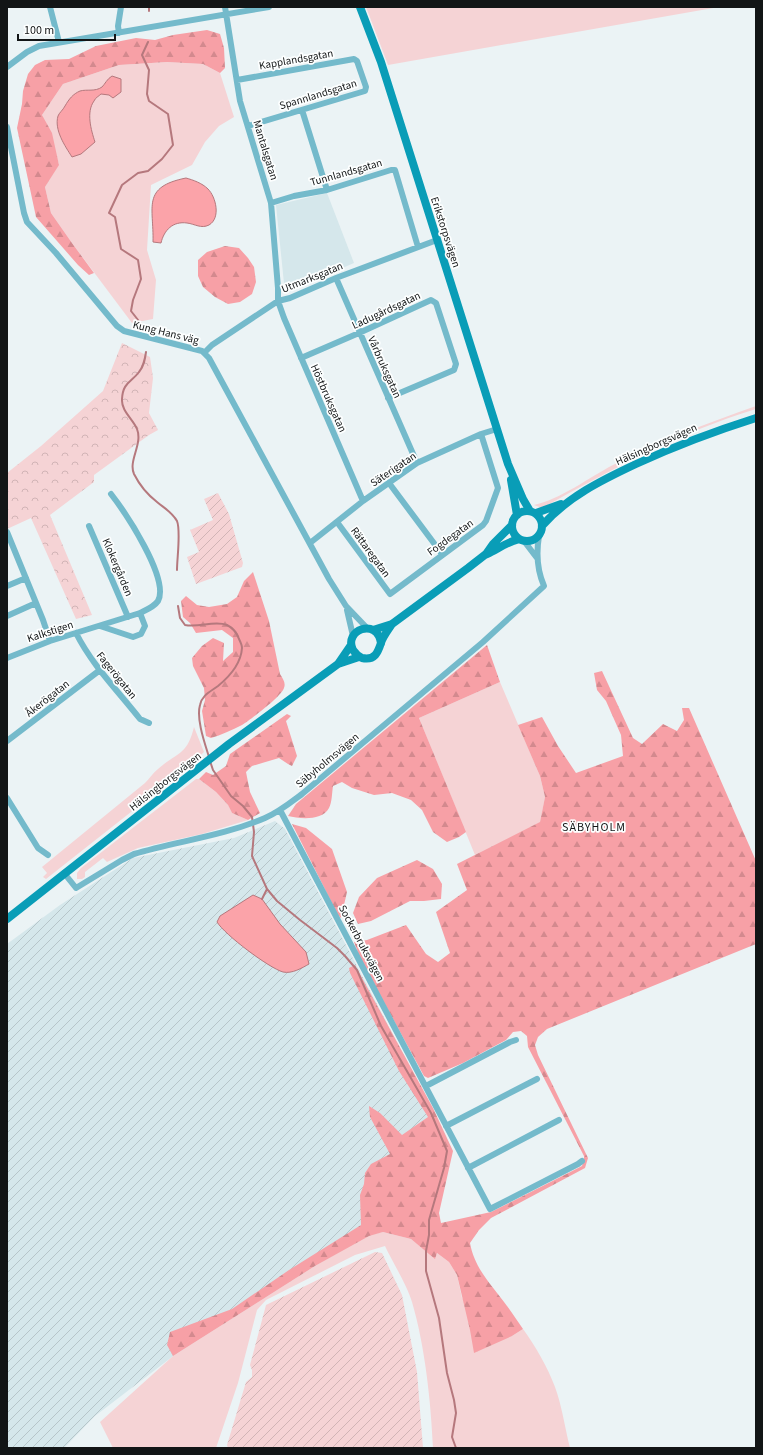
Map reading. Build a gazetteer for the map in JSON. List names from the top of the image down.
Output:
{
  "streets": {
    "main road": ["Erikstorpsvägen", "Hälsingborgsvägen"],
    "street": [
      "Kapplandsgatan",
      "Spannlandsgatan",
      "Mantalsgatan",
      "Tunnlandsgatan",
      "Utmarksgatan",
      "Ladugårdsgatan",
      "Kung Hans väg",
      "Vårbruksgatan",
      "Höstbruksgatan",
      "Säterigatan",
      "Fogdegatan",
      "Rättaregatan",
      "Klokergården",
      "Kalkstigen",
      "Fagerögatan",
      "Åkerögatan",
      "Säbyholmsvägen",
      "Sockerbruksvägen"
    ]
  },
  "crossings": [
    ["Kapplandsgatan", "Spannlandsgatan"],
    ["Kapplandsgatan", "Mantalsgatan"],
    ["Spannlandsgatan", "Mantalsgatan"],
    ["Mantalsgatan", "Tunnlandsgatan"],
    ["Mantalsgatan", "Utmarksgatan"],
    ["Mantalsgatan", "Höstbruksgatan"],
    ["Tunnlandsgatan", "Utmarksgatan"],
    ["Erikstorpsvägen", "Utmarksgatan"],
    ["Erikstorpsvägen", "Hälsingborgsvägen"],
    ["Erikstorpsvägen", "Säterigatan"],
    ["Erikstorpsvägen", "Säbyholmsvägen"],
    ["Utmarksgatan", "Kung Hans väg"],
    ["Utmarksgatan", "Vårbruksgatan"],
    ["Utmarksgatan", "Höstbruksgatan"],
    ["Ladugårdsgatan", "Vårbruksgatan"],
    ["Ladugårdsgatan", "Höstbruksgatan"],
    ["Kung Hans väg", "Hälsingborgsvägen"],
    ["Kung Hans väg", "Säterigatan"],
    ["Vårbruksgatan", "Säterigatan"],
    ["Höstbruksgatan", "Säterigatan"],
    ["Hälsingborgsvägen", "Säbyholmsvägen"],
    ["Säterigatan", "Fogdegatan"],
    ["Säterigatan", "Rättaregatan"],
    ["Fogdegatan", "Rättaregatan"],
    ["Klokergården", "Kalkstigen"],
    ["Kalkstigen", "Fagerögatan"],
    ["Fagerögatan", "Åkerögatan"],
    ["Säbyholmsvägen", "Sockerbruksvägen"]
  ],
  "districts": ["SÄBYHOLM"],
  "scale_bar": "100 m"
}
